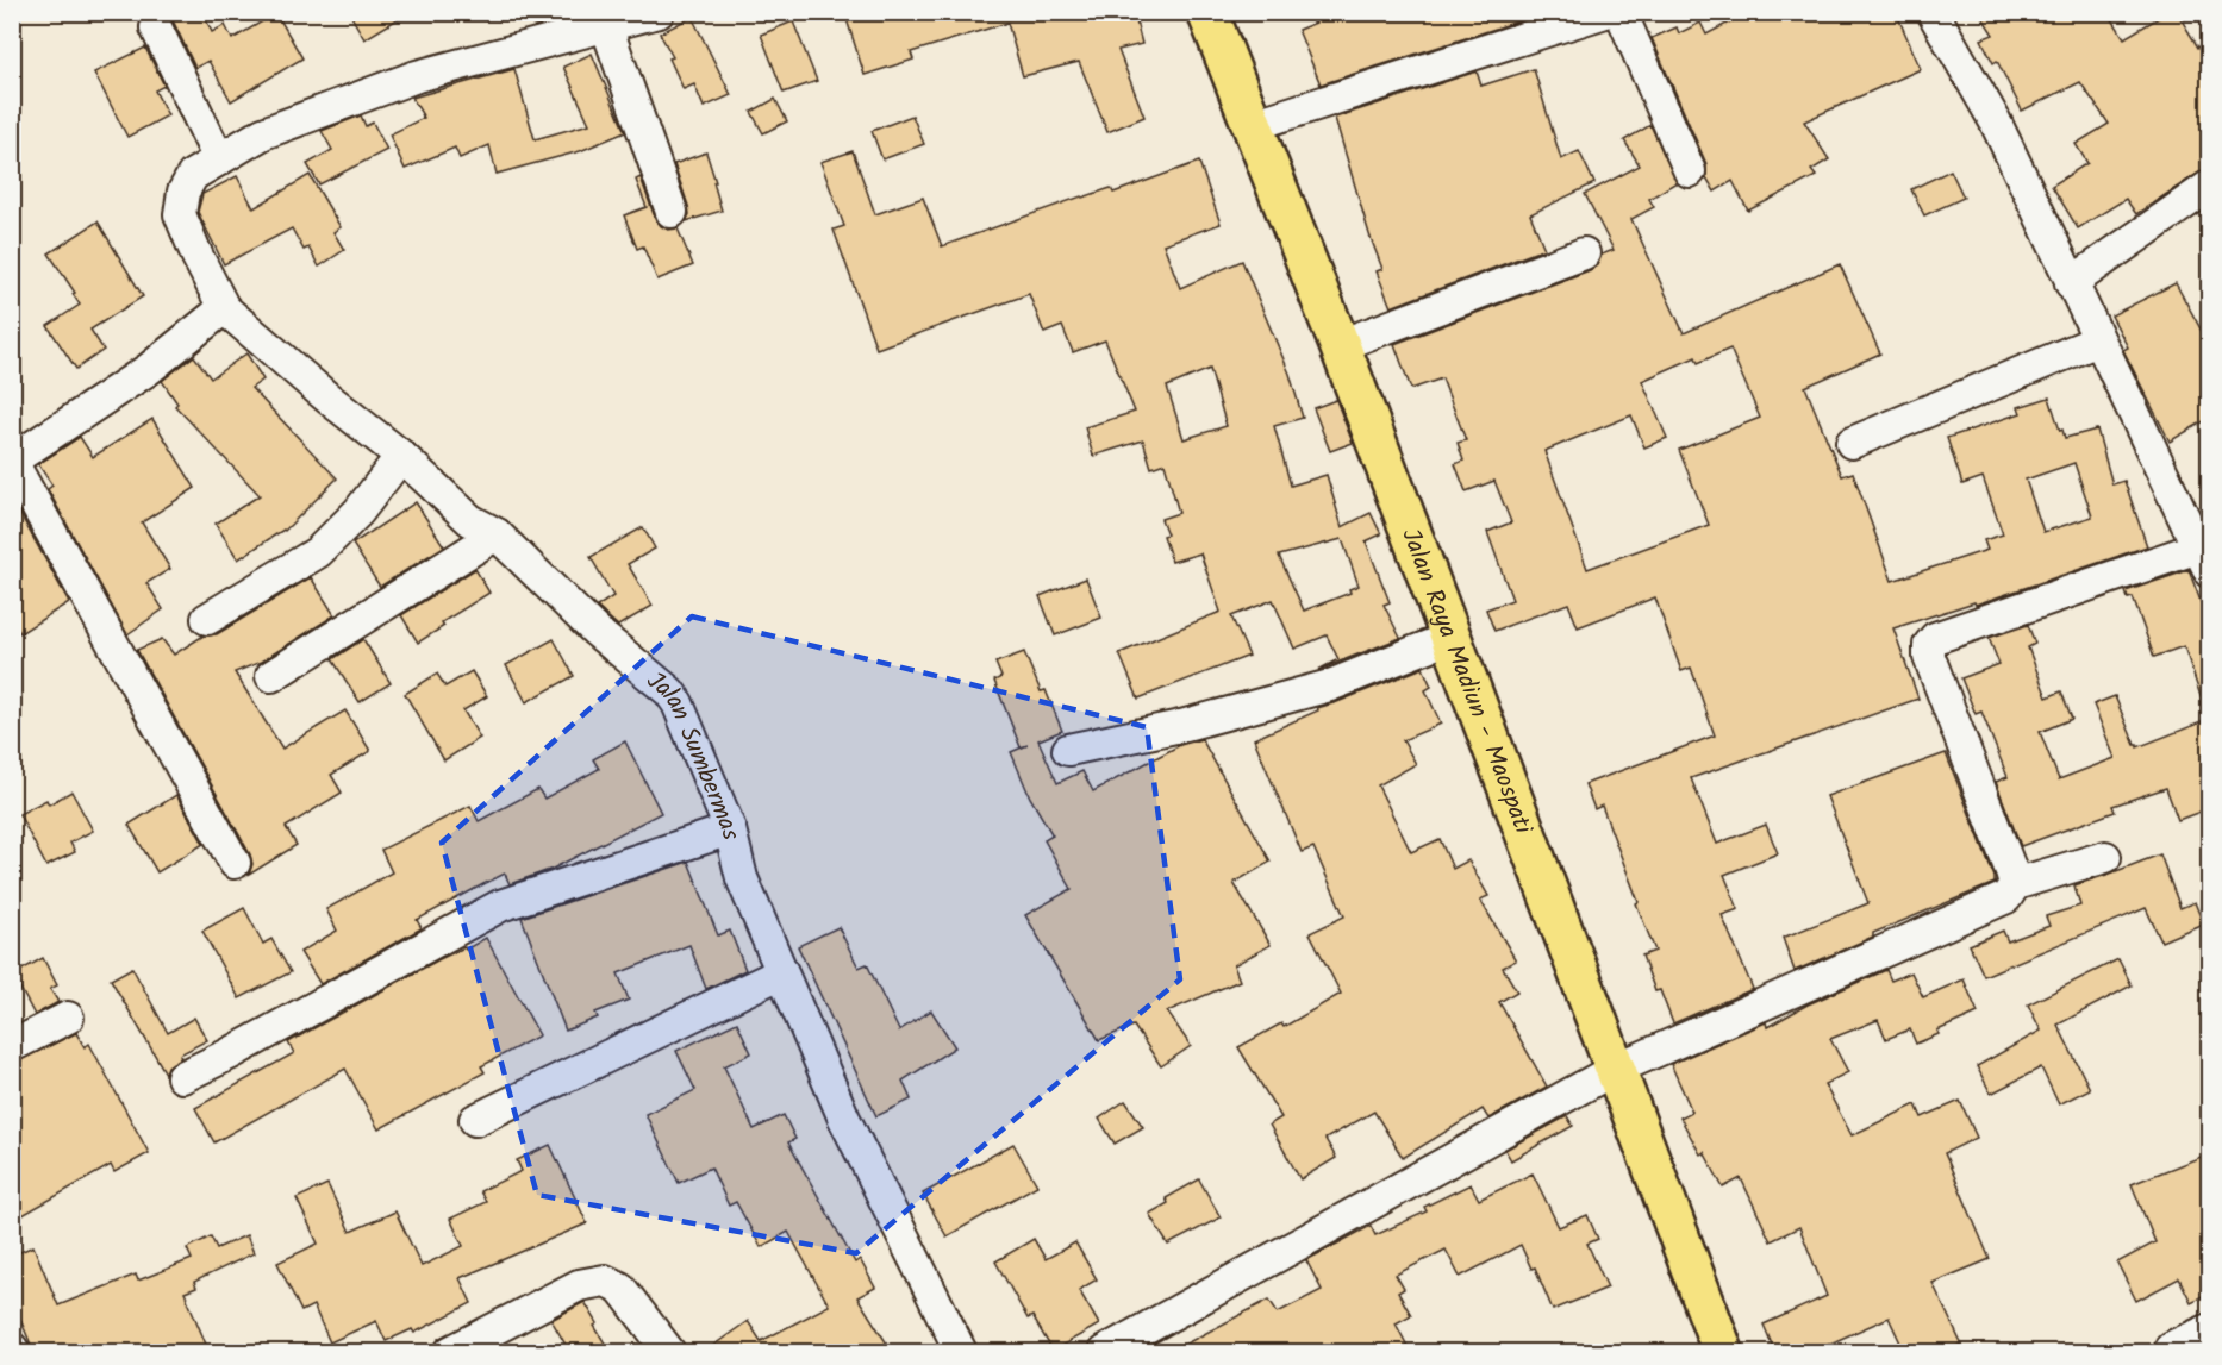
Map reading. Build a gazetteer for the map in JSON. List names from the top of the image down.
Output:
{
  "streets": {
    "highway": ["Jalan Raya Madiun - Maospati"],
    "street": ["Jalan Sumbermas"]
  }
}
